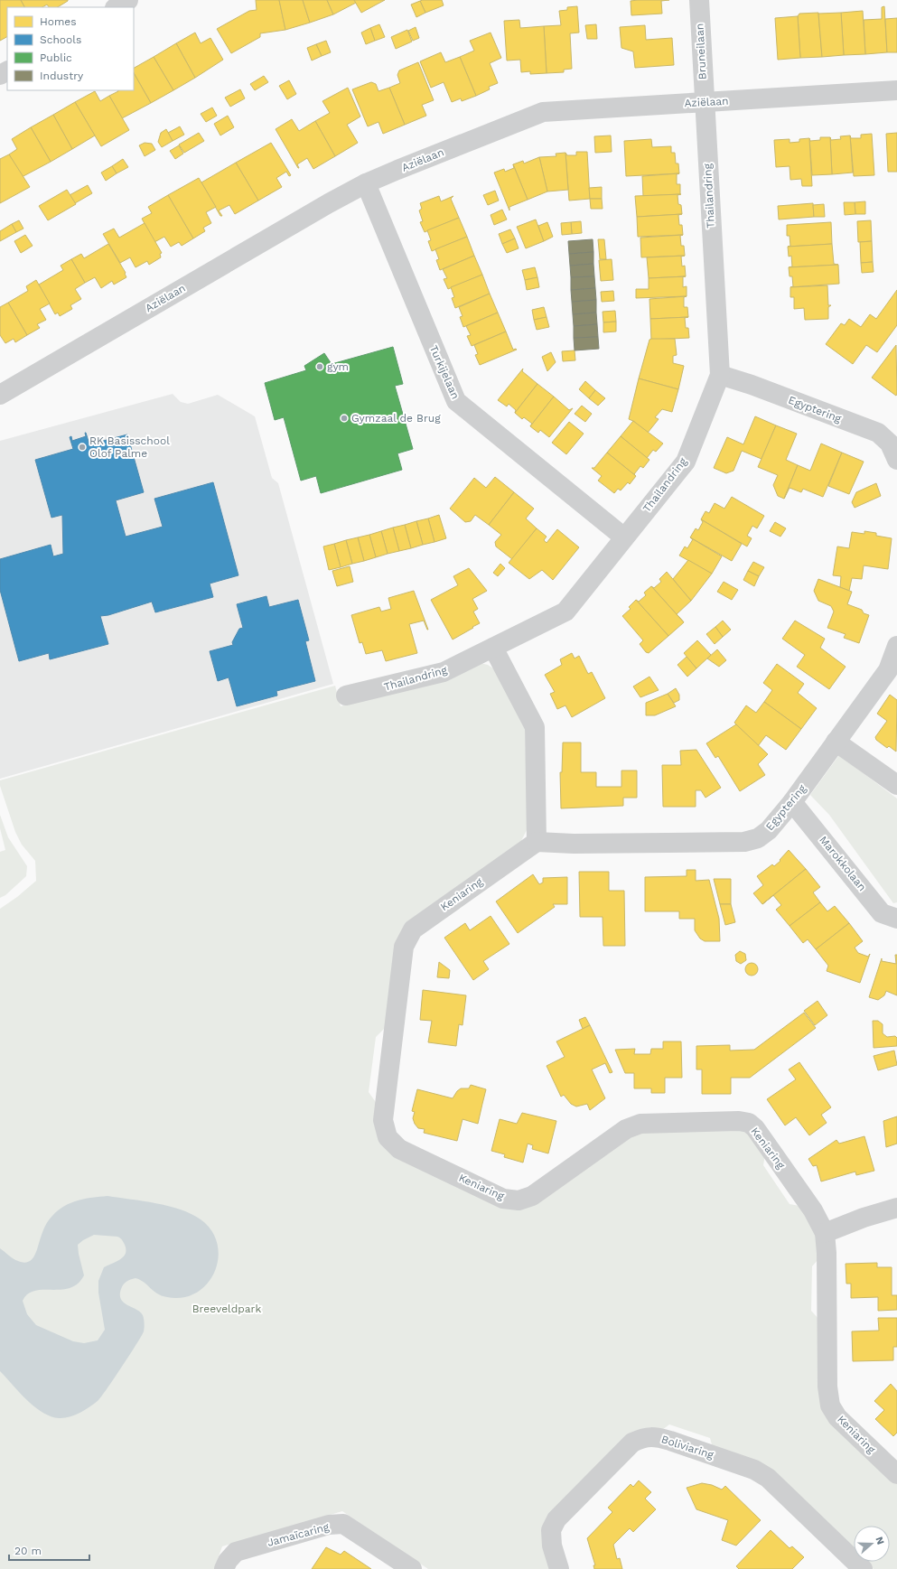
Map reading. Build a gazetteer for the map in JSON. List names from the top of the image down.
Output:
{
  "streets": {
    "street": [
      "Bruneilaan",
      "Aziëlaan",
      "Thailandring",
      "Turkijelaan",
      "Egyptering",
      "Marokkolaan",
      "Keniaring",
      "Boliviaring",
      "Jamaïcaring"
    ]
  },
  "crossings": [
    ["Bruneilaan", "Aziëlaan"],
    ["Bruneilaan", "Thailandring"],
    ["Aziëlaan", "Thailandring"],
    ["Aziëlaan", "Turkijelaan"],
    ["Thailandring", "Turkijelaan"],
    ["Thailandring", "Egyptering"],
    ["Egyptering", "Marokkolaan"],
    ["Egyptering", "Keniaring"]
  ],
  "parks": ["Breeveldpark"],
  "places": ["gym", "Gymzaal de Brug", "RK Basisschool Olof Palme"],
  "legend": [
    "Homes",
    "Schools",
    "Public",
    "Industry"
  ],
  "scale_bar": "20 m",
  "north": "right"
}
